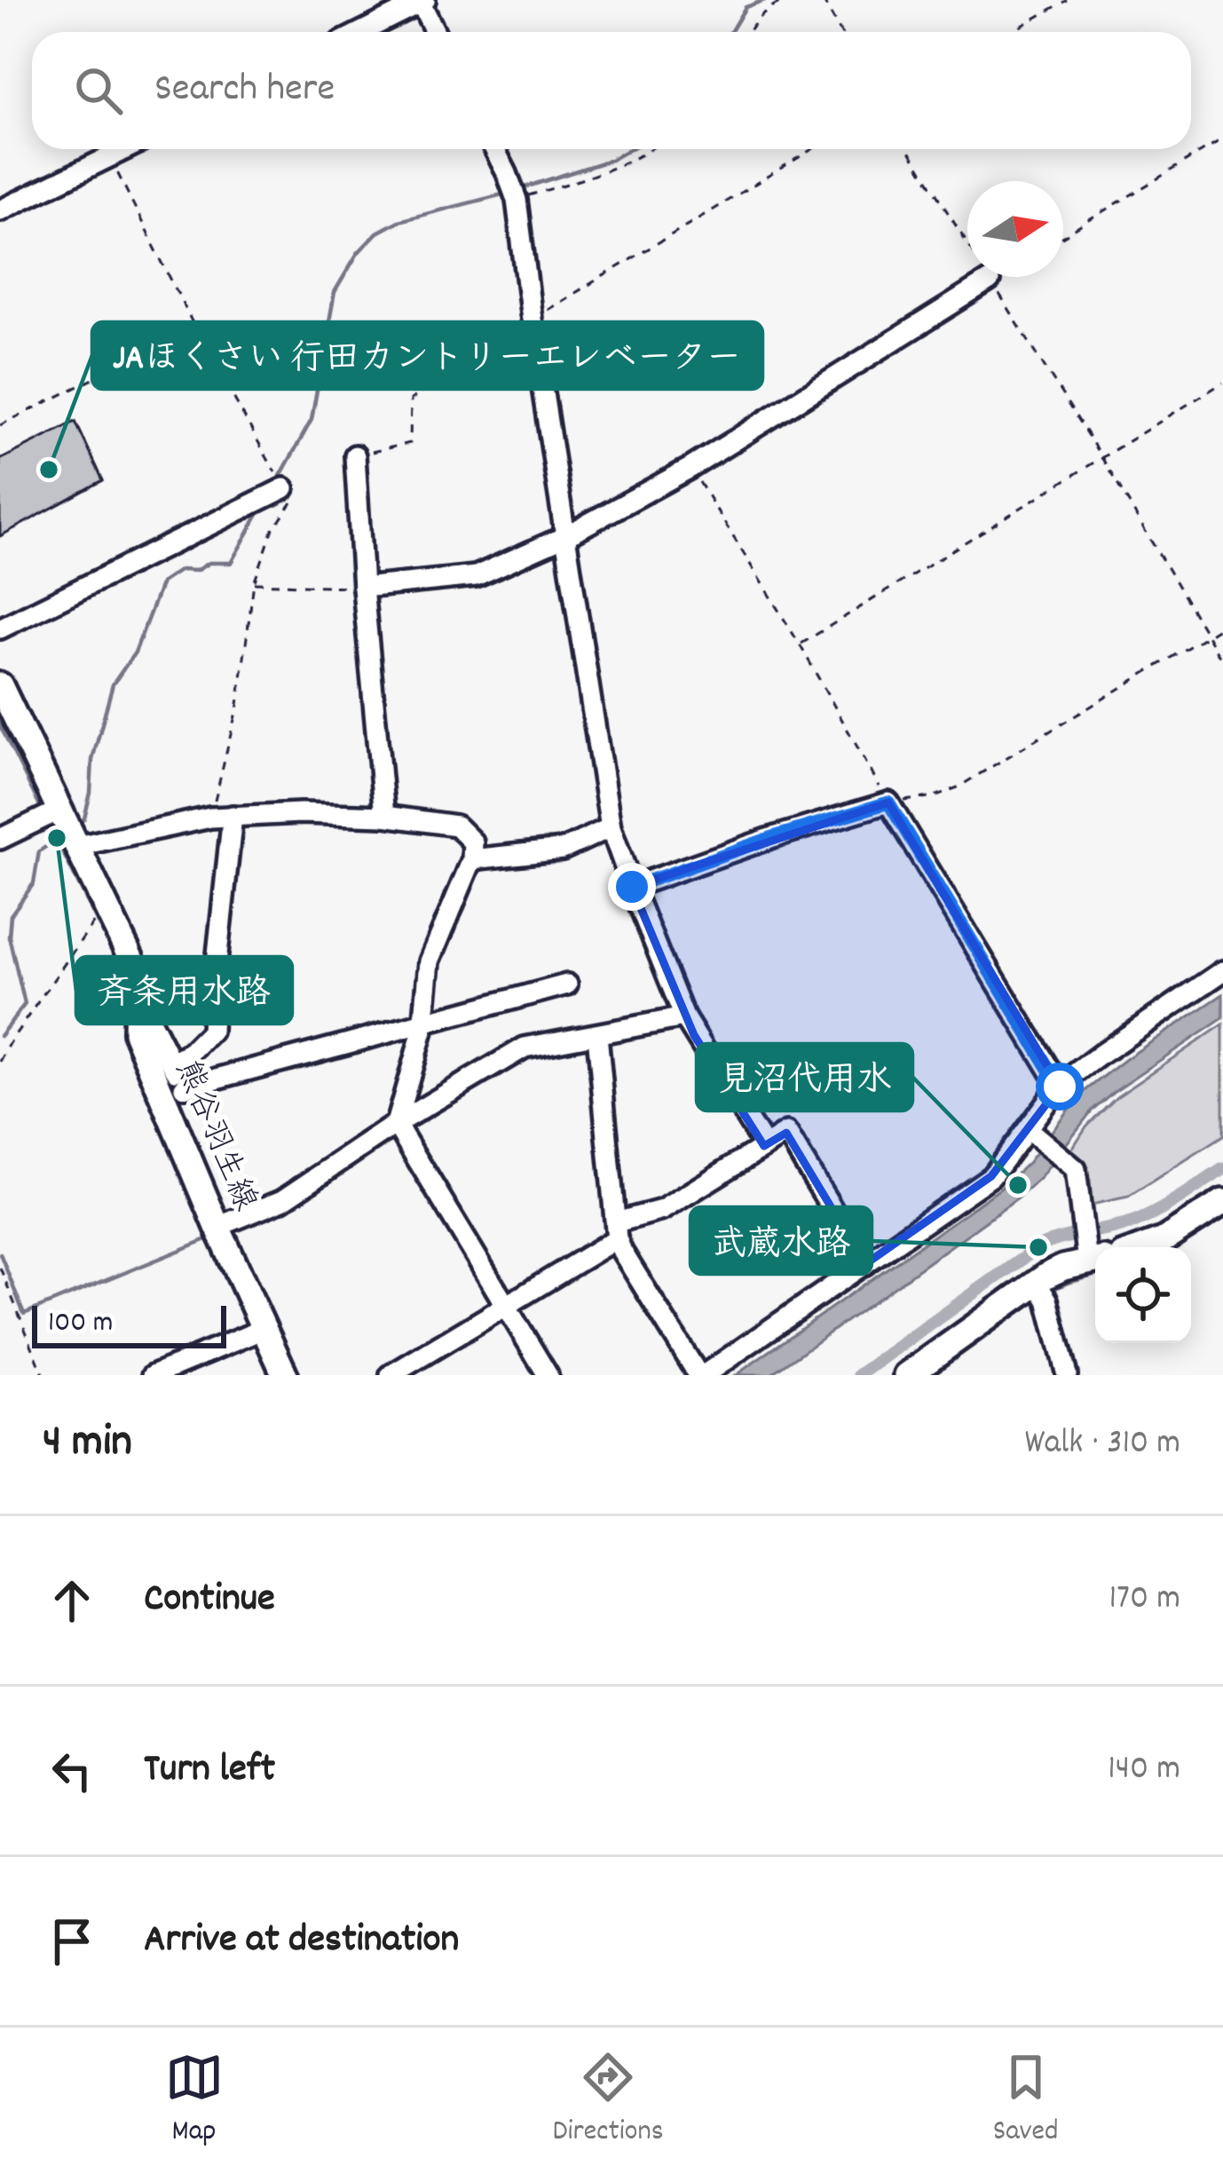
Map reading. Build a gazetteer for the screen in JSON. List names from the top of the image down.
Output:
{
  "streets": {
    "main road": ["熊谷羽生線"]
  },
  "places": [
    "JAほくさい 行田カントリーエレベーター",
    "斉条用水路",
    "見沼代用水",
    "武蔵水路"
  ],
  "scale_bar": "100 m",
  "north": "right",
  "page": {
    "search": "Search here",
    "scale": "100 m",
    "heading": ["4 min", "Walk · 310 m"],
    "list": [
      ["Continue", "170 m"],
      ["Turn left", "140 m"],
      "Arrive at destination"
    ],
    "nav": ["Map", "Directions", "Saved"]
  }
}
